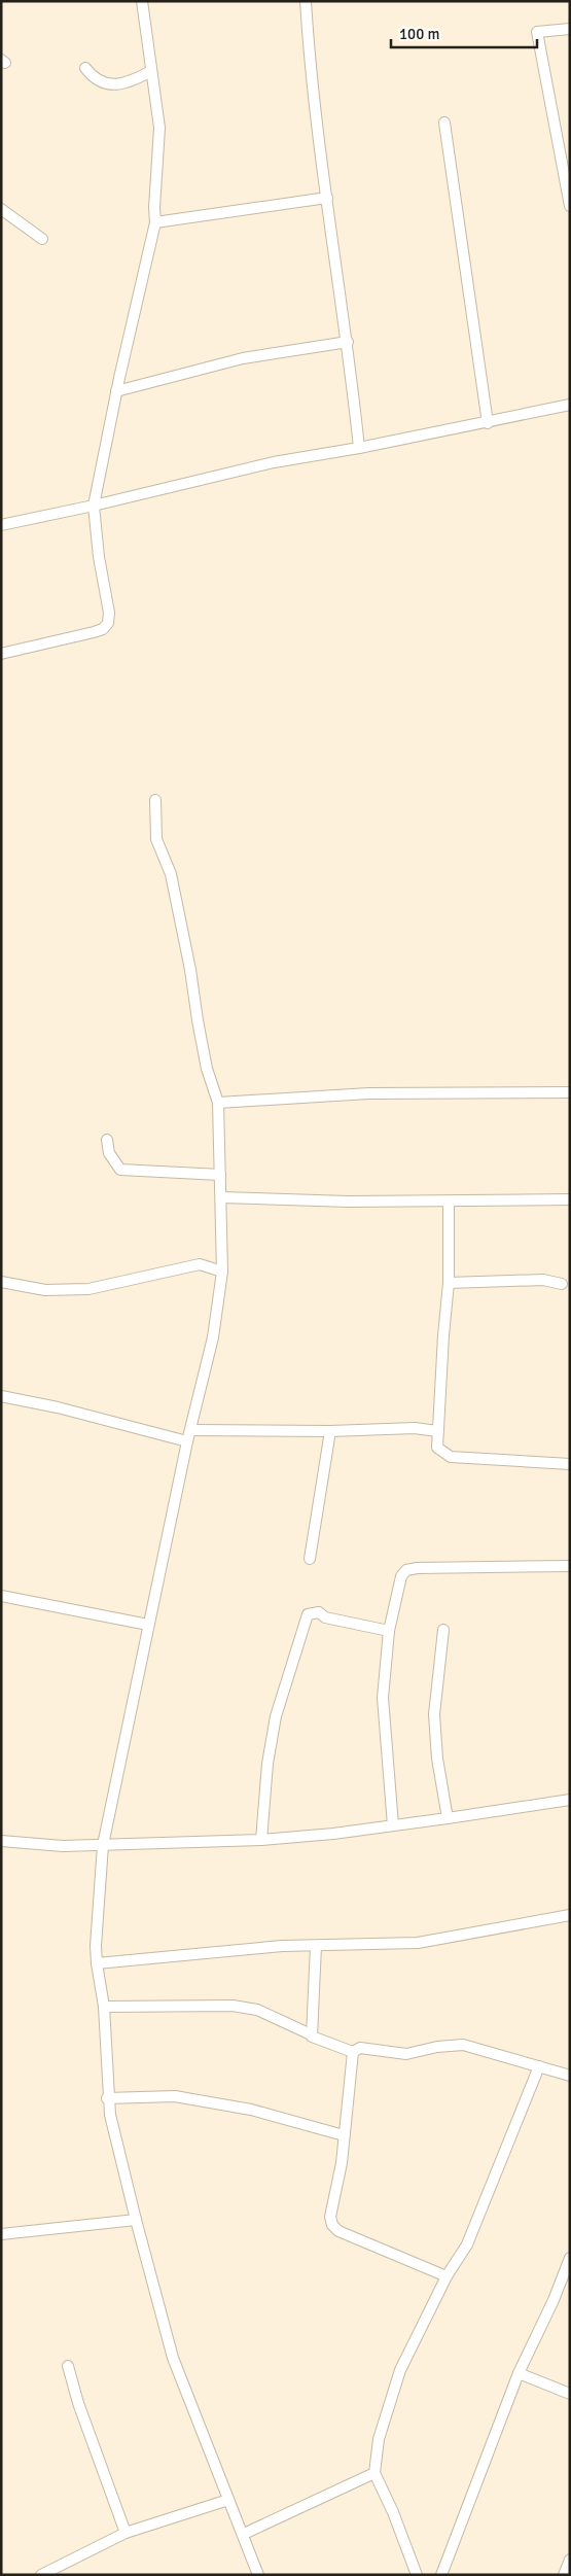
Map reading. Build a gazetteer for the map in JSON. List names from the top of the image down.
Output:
{
  "scale_bar": "100 m"
}
